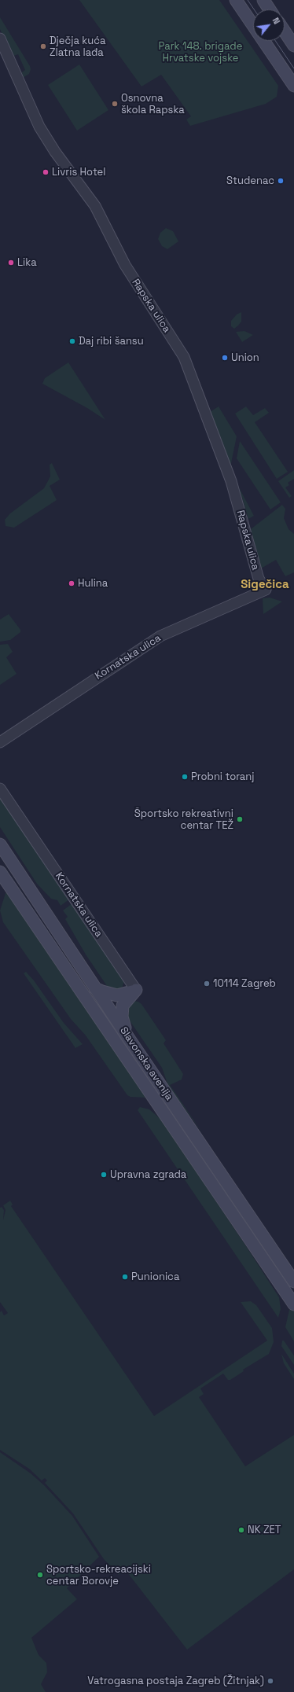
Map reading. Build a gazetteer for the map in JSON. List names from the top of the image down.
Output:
{
  "streets": {
    "main road": ["Slavonska avenija"],
    "street": ["Rapska ulica", "Kornatska ulica"]
  },
  "crossings": [
    ["Rapska ulica", "Kornatska ulica"]
  ],
  "districts": ["Sigečica"],
  "parks": ["Park 148. brigade Hrvatske vojske"],
  "places": [
    "Dječja kuća Zlatna lađa",
    "Osnovna škola Rapska",
    "Livris Hotel",
    "Studenac",
    "Lika",
    "Daj ribi šansu",
    "Union",
    "Hulina",
    "Probni toranj",
    "Športsko rekreativni centar TEŽ",
    "10114 Zagreb",
    "Upravna zgrada",
    "Punionica",
    "NK ZET",
    "Sportsko-rekreacijski centar Borovje",
    "Vatrogasna postaja Zagreb (Žitnjak)"
  ],
  "north": "top right"
}
